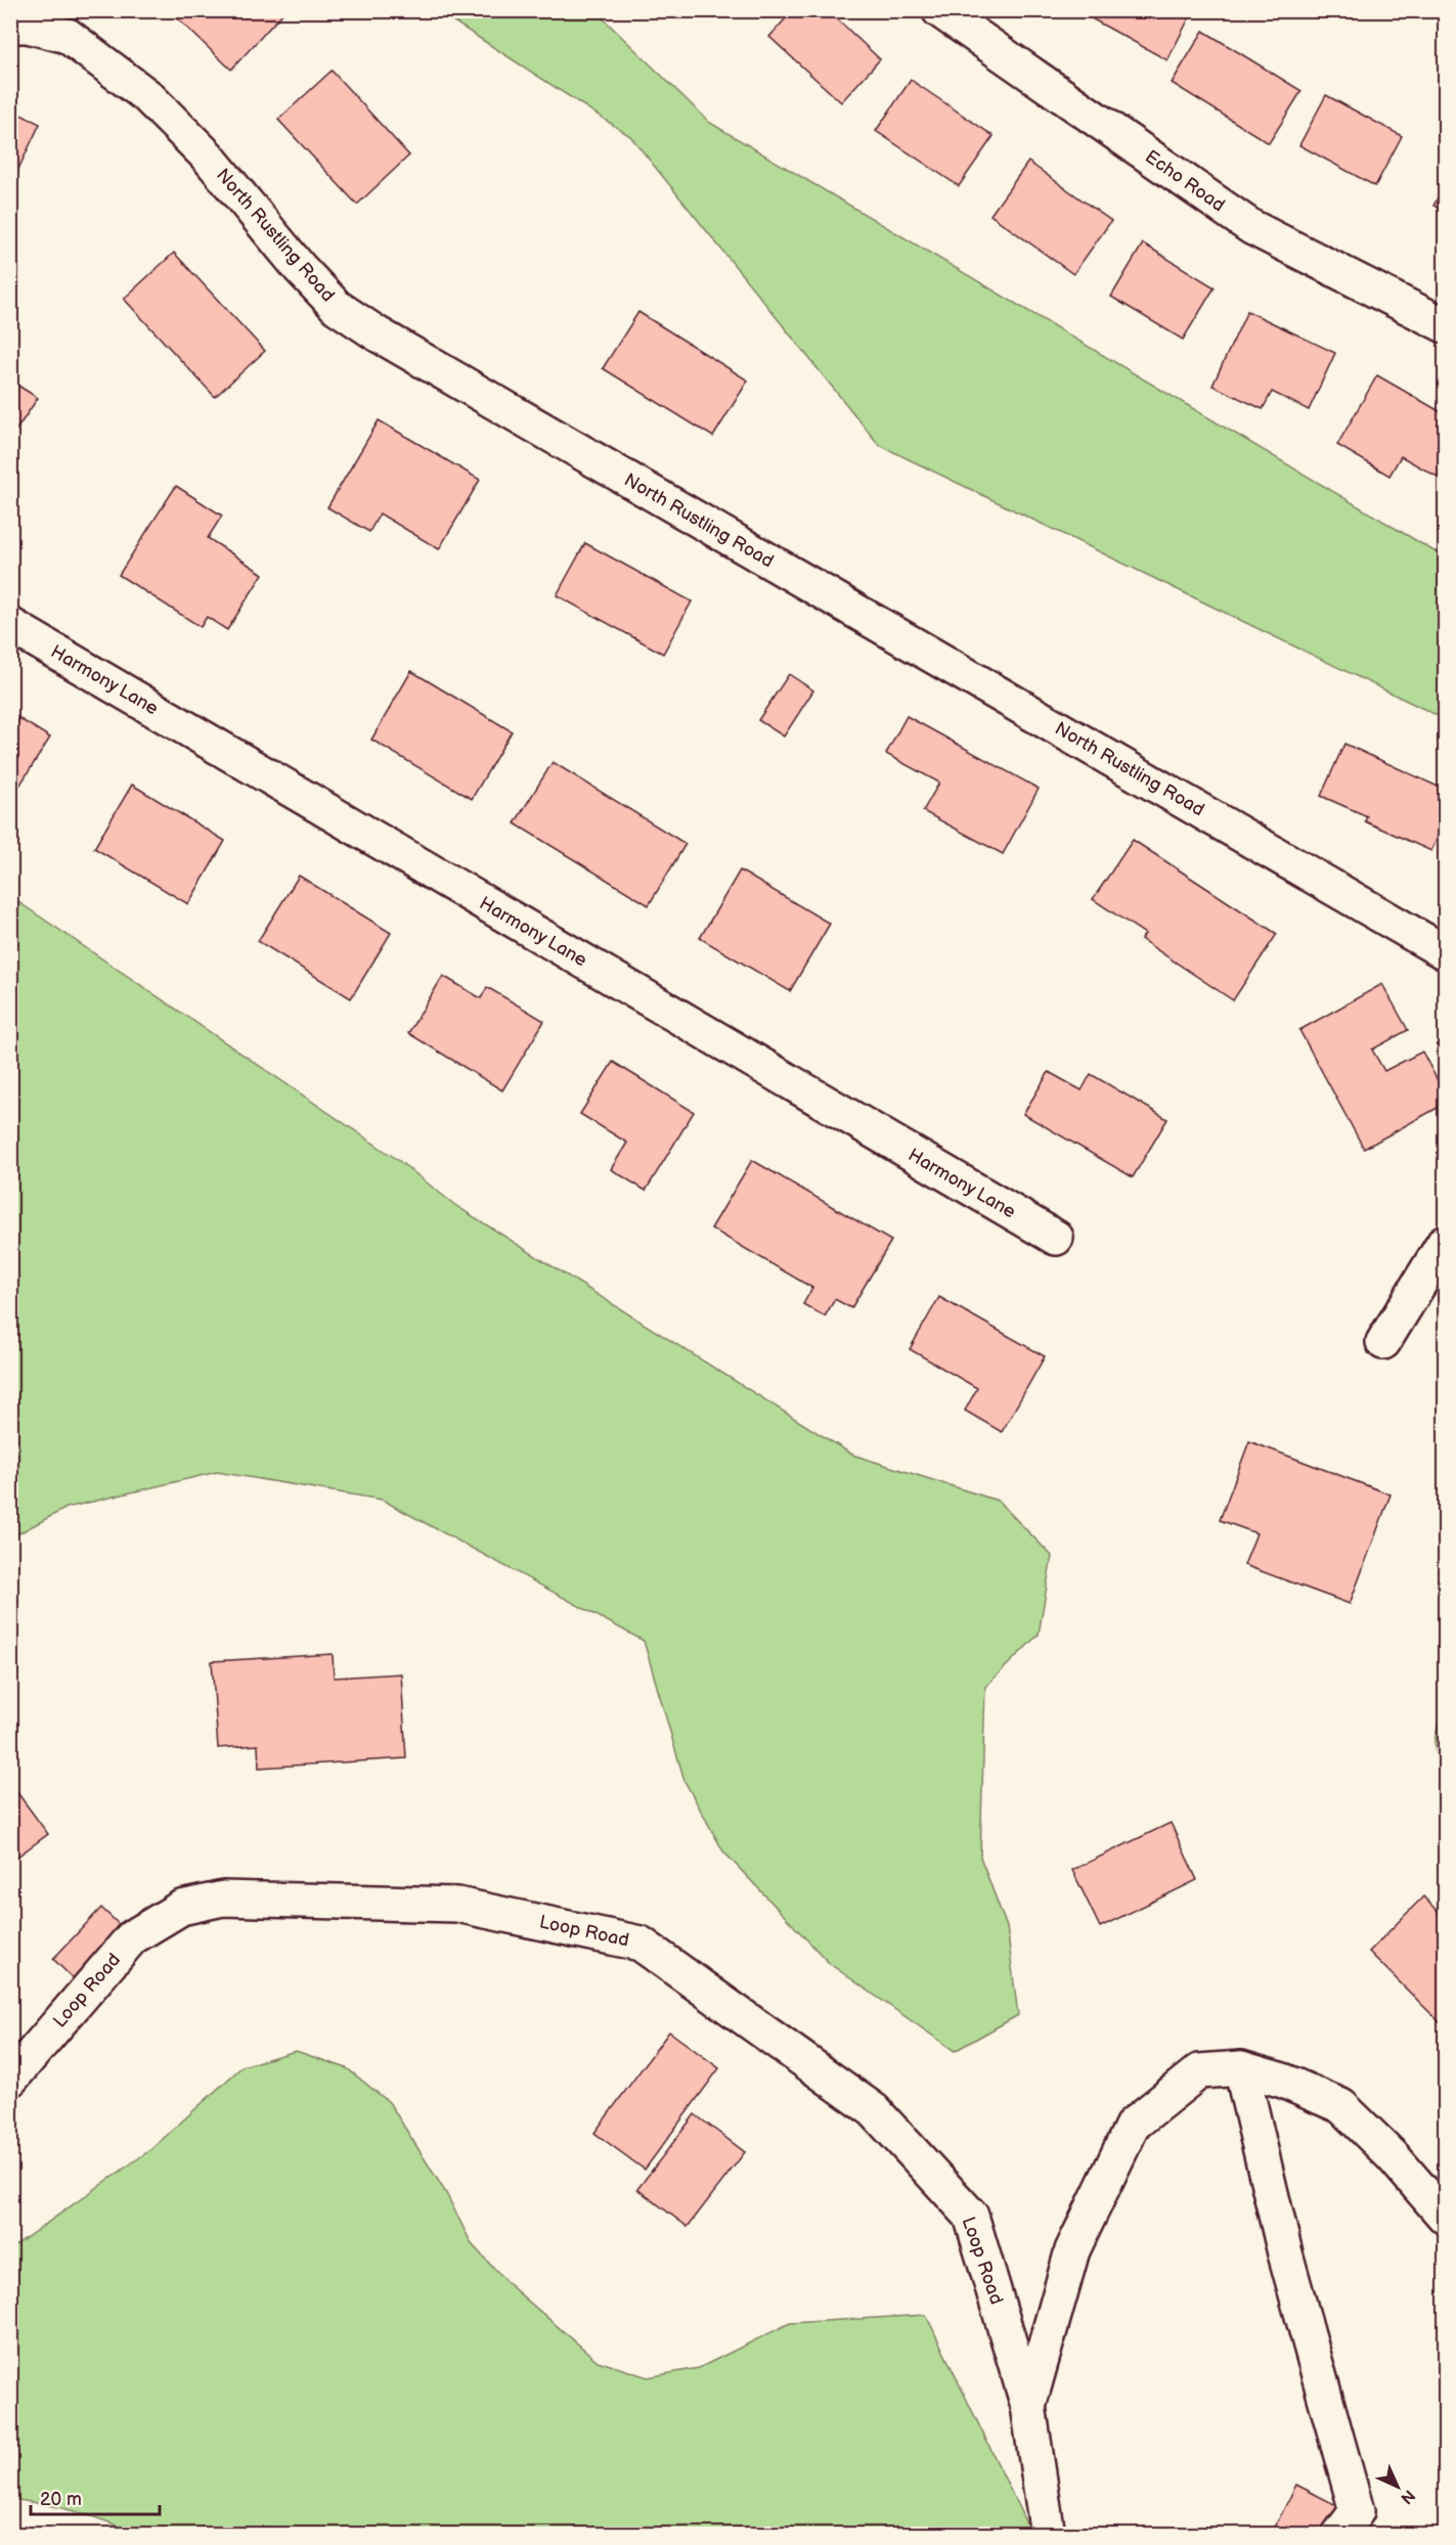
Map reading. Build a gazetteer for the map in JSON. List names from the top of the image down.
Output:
{
  "streets": {
    "street": [
      "Echo Road",
      "North Rustling Road",
      "Harmony Lane",
      "Loop Road"
    ]
  },
  "scale_bar": "20 m",
  "north": "bottom right"
}
